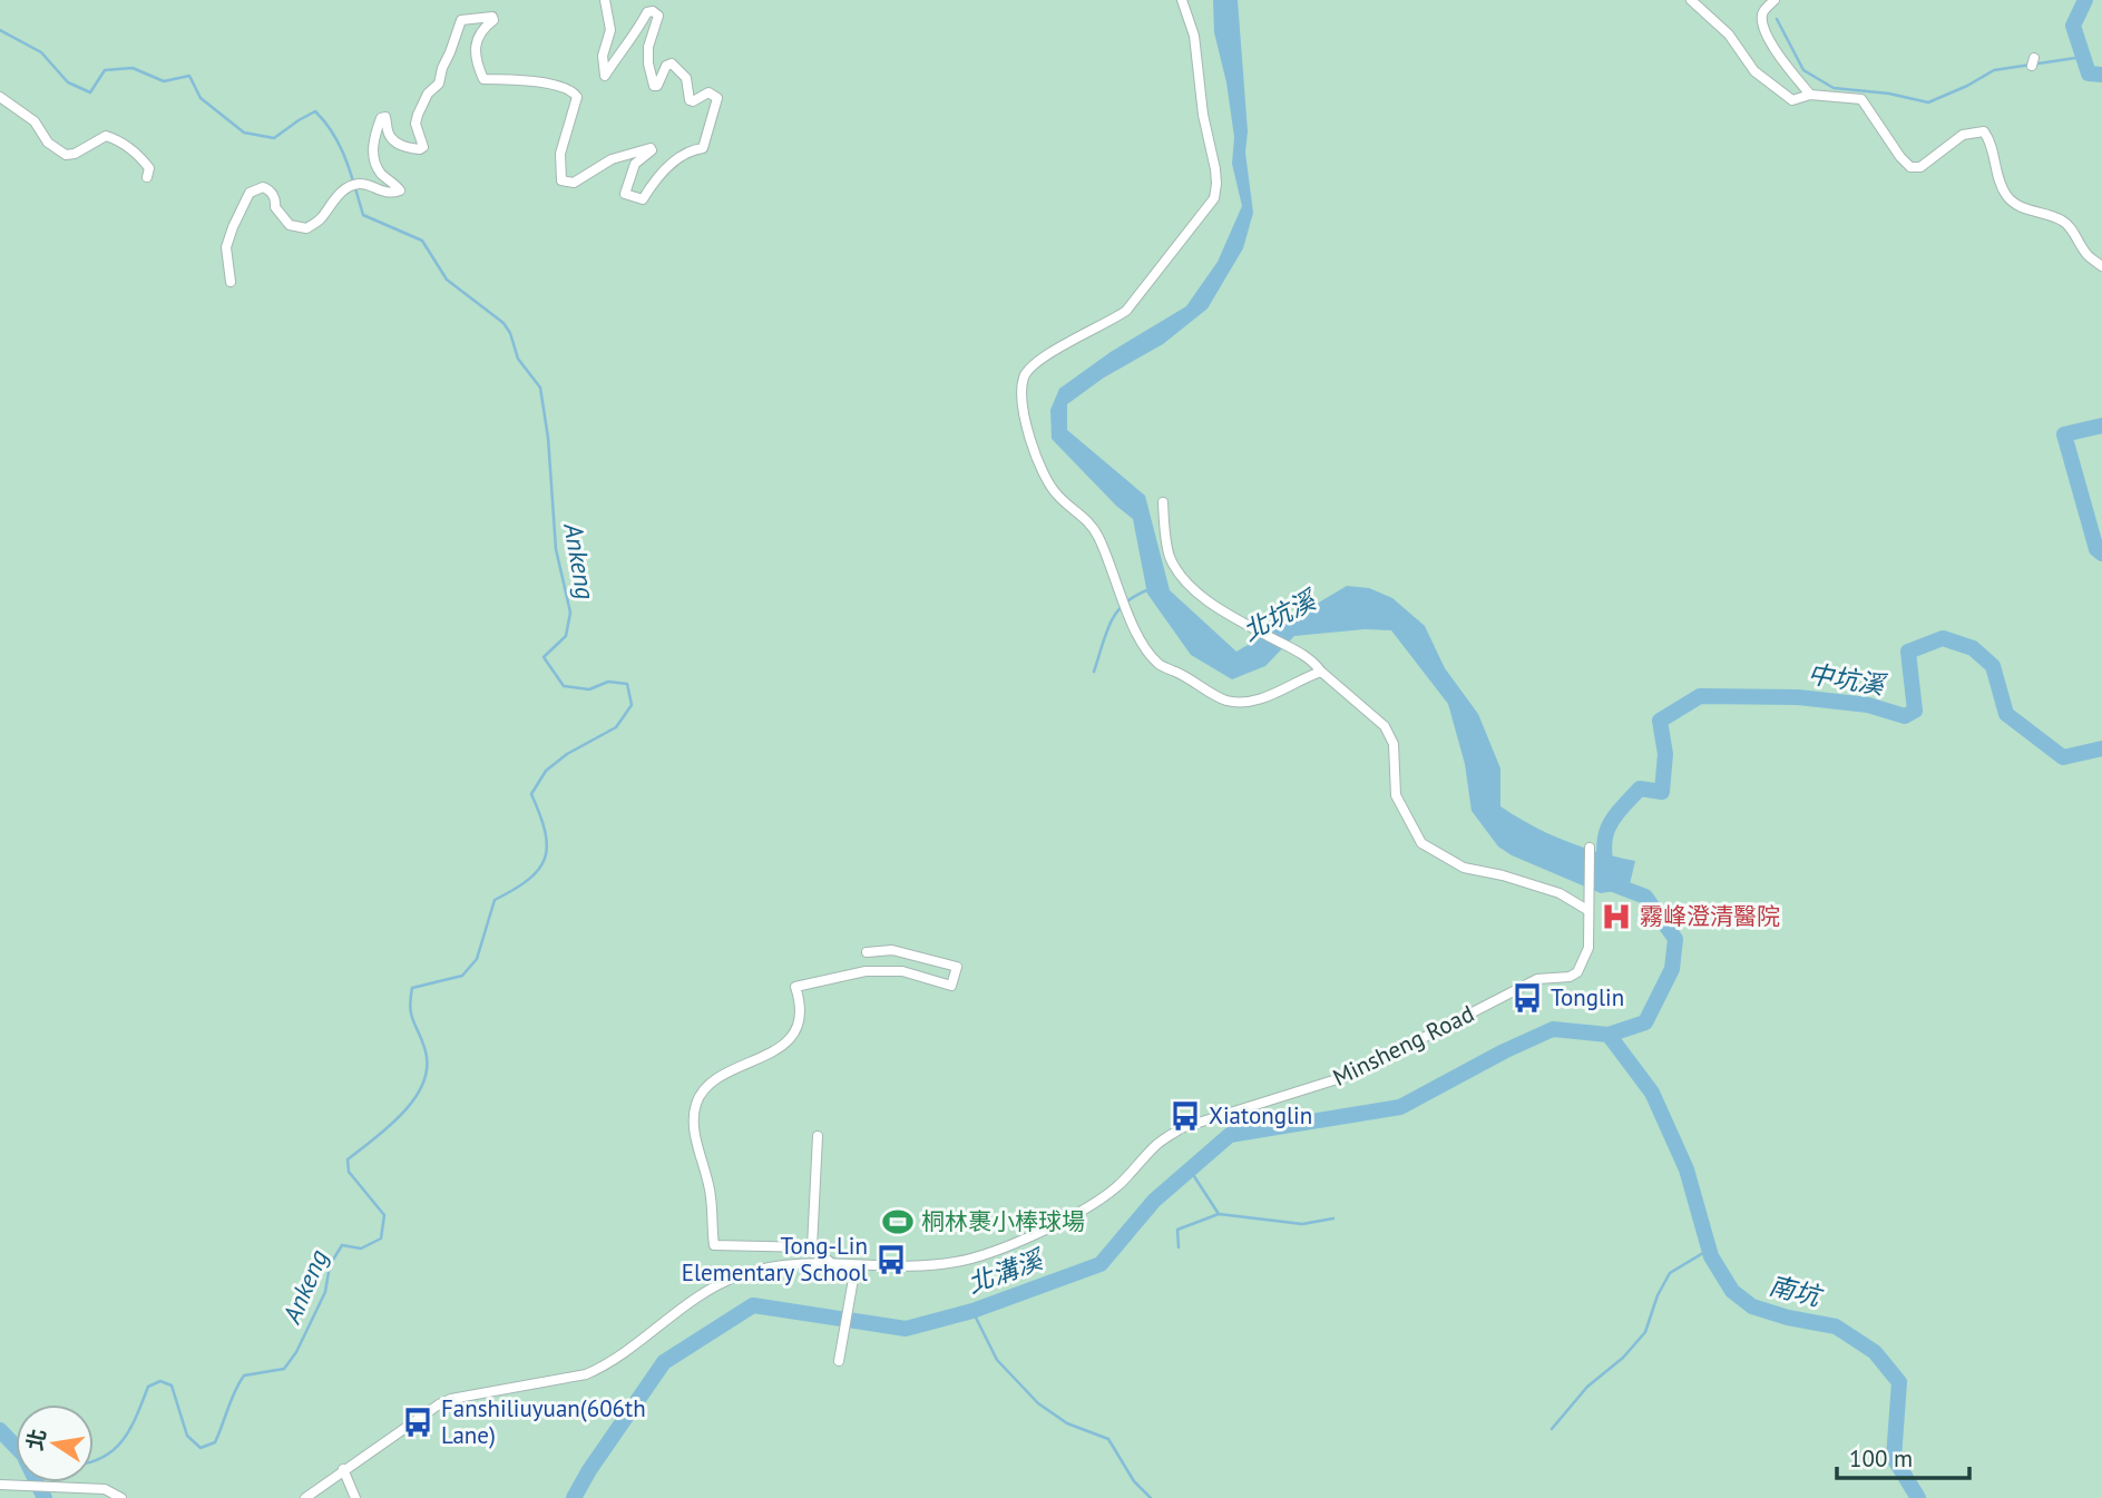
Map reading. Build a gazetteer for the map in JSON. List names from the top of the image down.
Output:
{
  "streets": {
    "street": ["Minsheng Road"]
  },
  "water": [
    "Ankeng",
    "北坑溪",
    "中坑溪",
    "北溝溪",
    "南坑"
  ],
  "places": {
    "hospital": ["霧峰澄清醫院"],
    "bus stop": [
      "Tonglin",
      "Xiatonglin",
      "Tong-Lin Elementary School",
      "Fanshiliuyuan(606th Lane)"
    ],
    "sports": ["桐林裹小棒球場"]
  },
  "scale_bar": "100 m",
  "north": "left"
}
